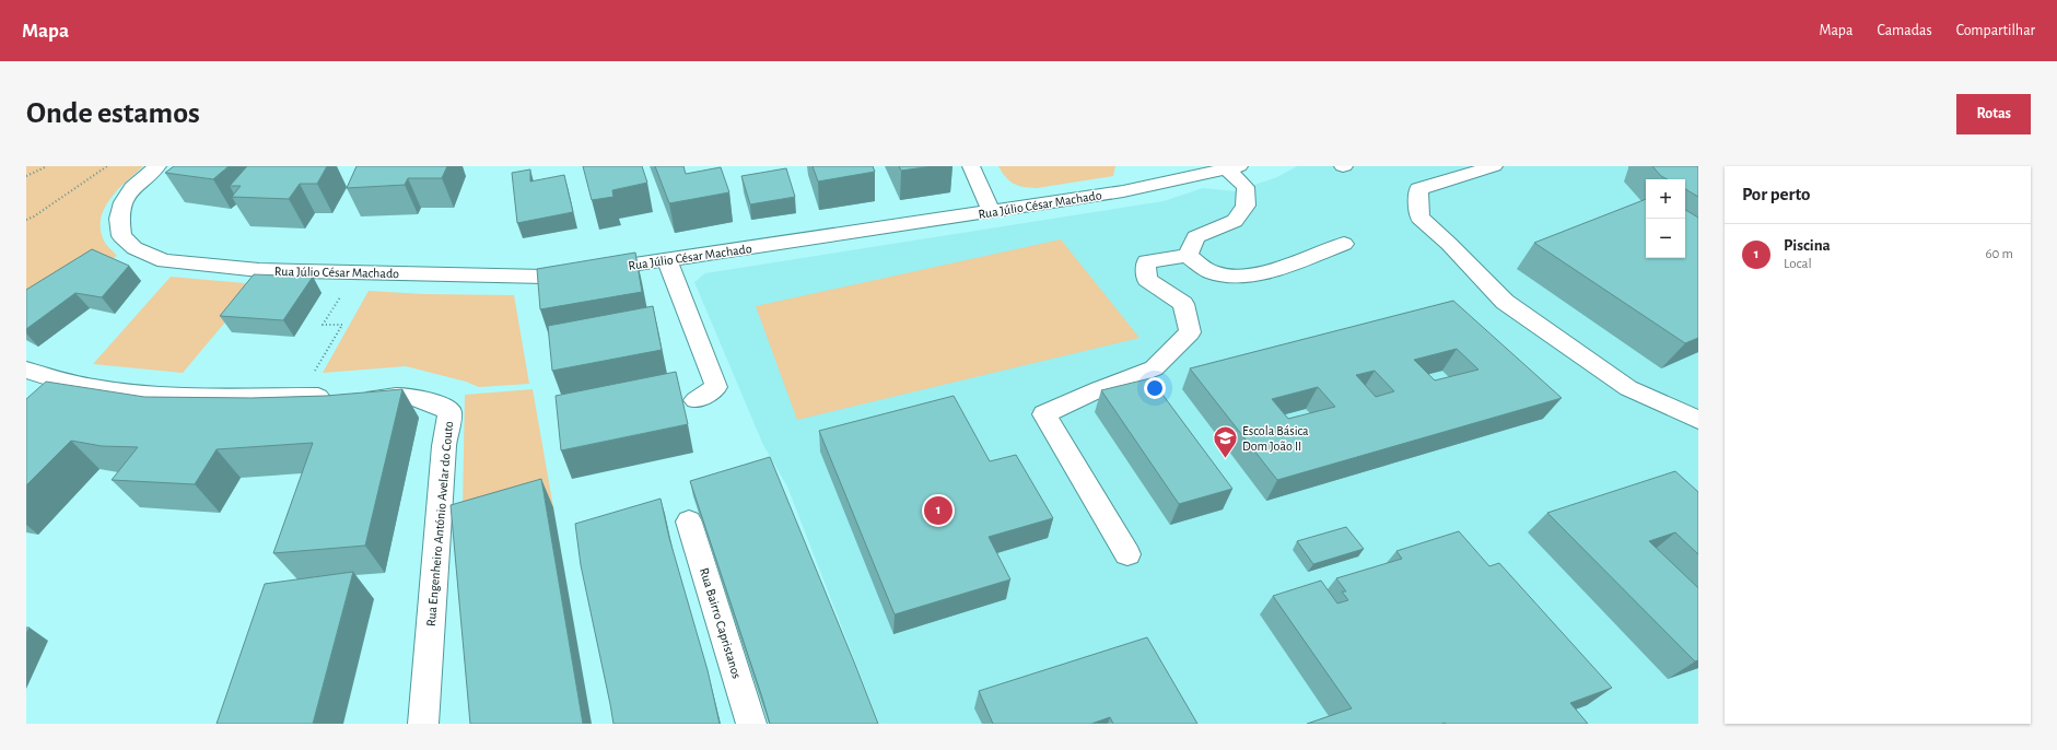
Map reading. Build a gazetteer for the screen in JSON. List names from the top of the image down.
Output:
{
  "streets": {
    "street": ["Rua Júlio César Machado", "Rua Engenheiro António Avelar do Couto", "Rua Bairro Capristanos"]
  },
  "places": {
    "school or university": ["Escola Básica Dom João II"]
  },
  "page": {
    "header": "Mapa",
    "nav": ["Mapa", "Camadas", "Compartilhar"],
    "buttons": "Rotas",
    "title": "Onde estamos",
    "heading": "Por perto",
    "map_buttons": ["+", "−"],
    "list": [
      {
        "mark": "1",
        "name": "Piscina",
        "note": "Local",
        "value": "60 m"
      }
    ],
    "pins": "1"
  }
}
